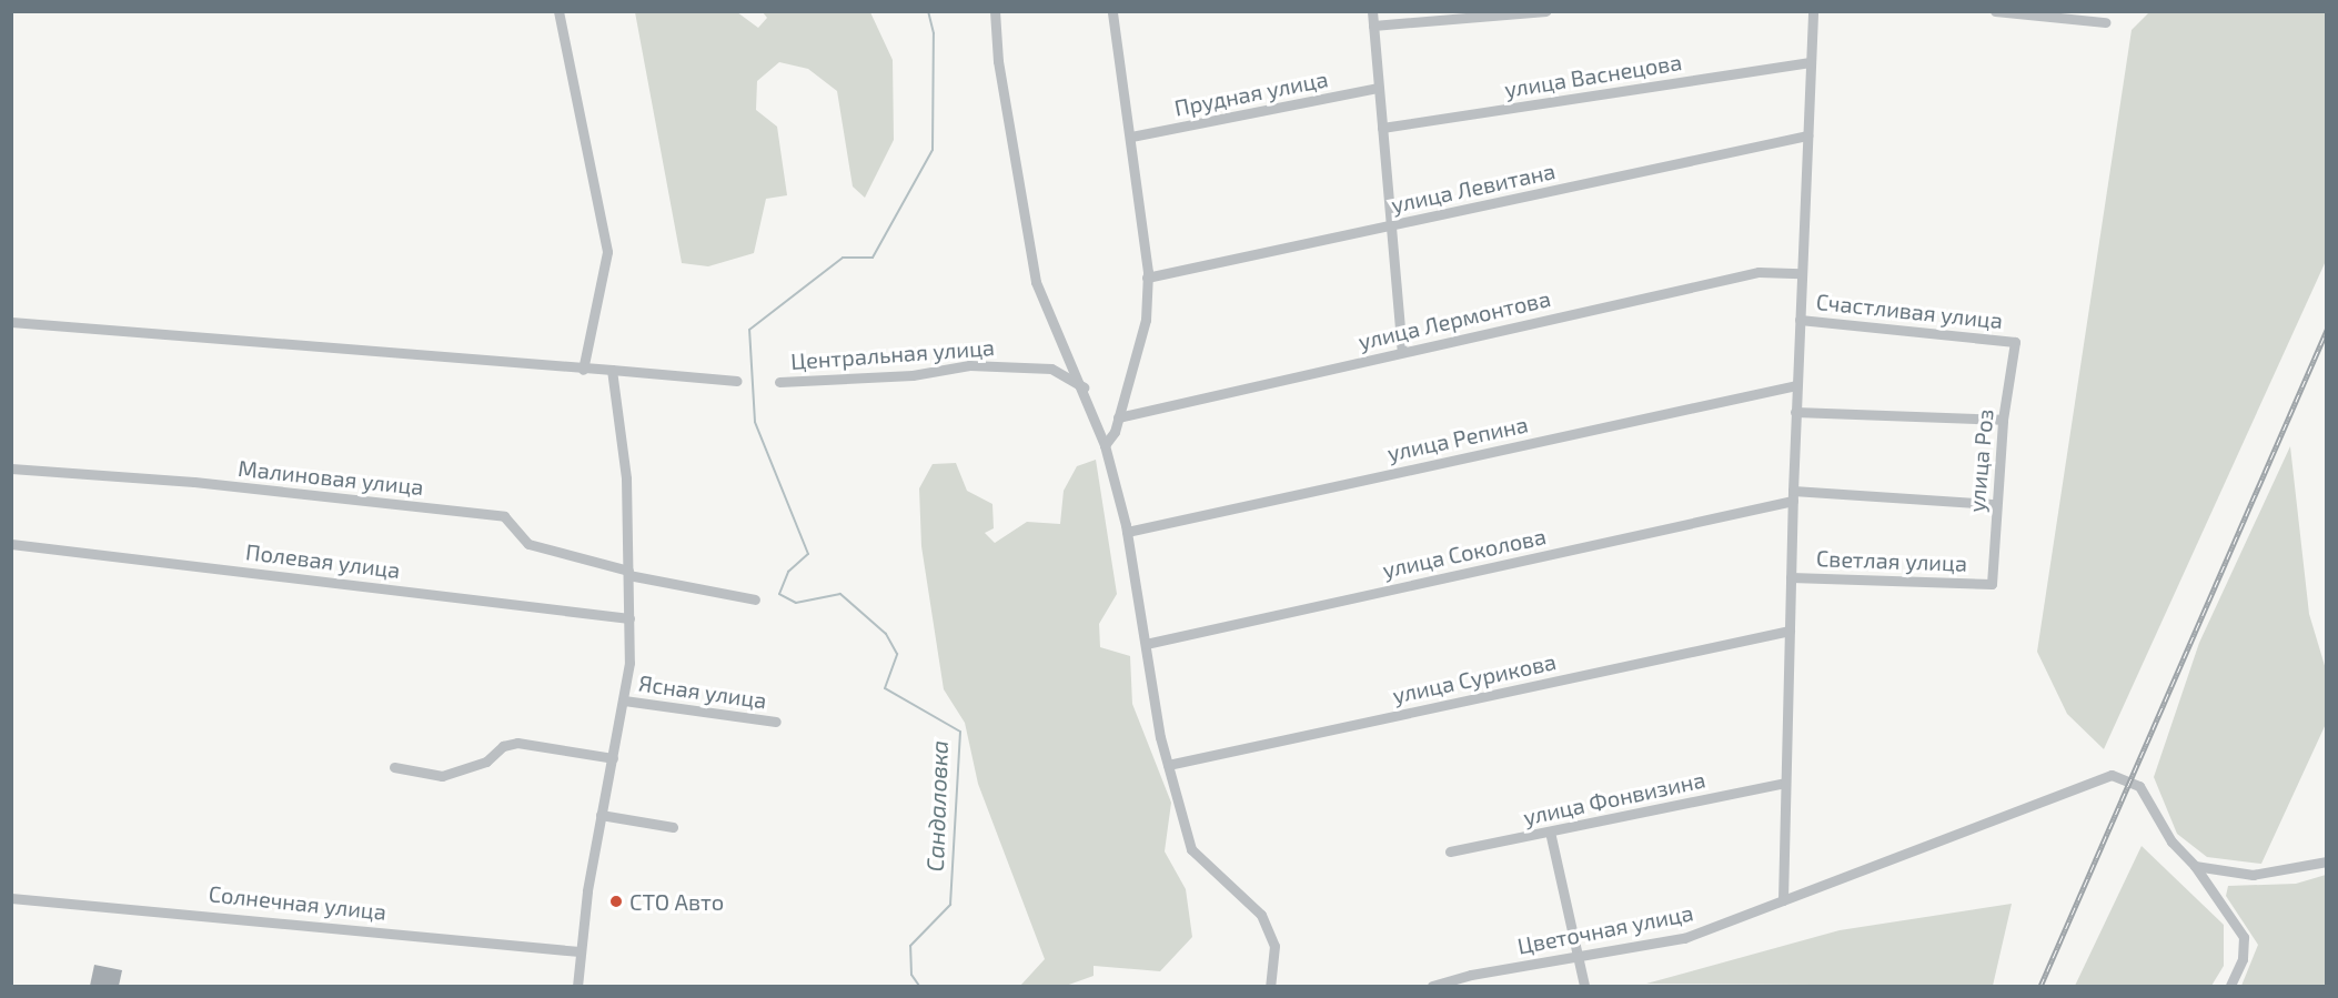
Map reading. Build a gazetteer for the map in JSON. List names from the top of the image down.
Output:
{
  "streets": {
    "street": [
      "улица Васнецова",
      "Прудная улица",
      "улица Левитана",
      "Счастливая улица",
      "улица Лермонтова",
      "Центральная улица",
      "улица Репина",
      "улица Роз",
      "Малиновая улица",
      "улица Соколова",
      "Полевая улица",
      "Светлая улица",
      "улица Сурикова",
      "Ясная улица",
      "улица Фонвизина",
      "Солнечная улица",
      "Цветочная улица"
    ]
  },
  "crossings": [
    ["Счастливая улица", "улица Роз"],
    ["улица Роз", "улица Соколова"],
    ["улица Роз", "Светлая улица"]
  ],
  "water": ["Сандаловка"],
  "places": ["СТО Авто"]
}
